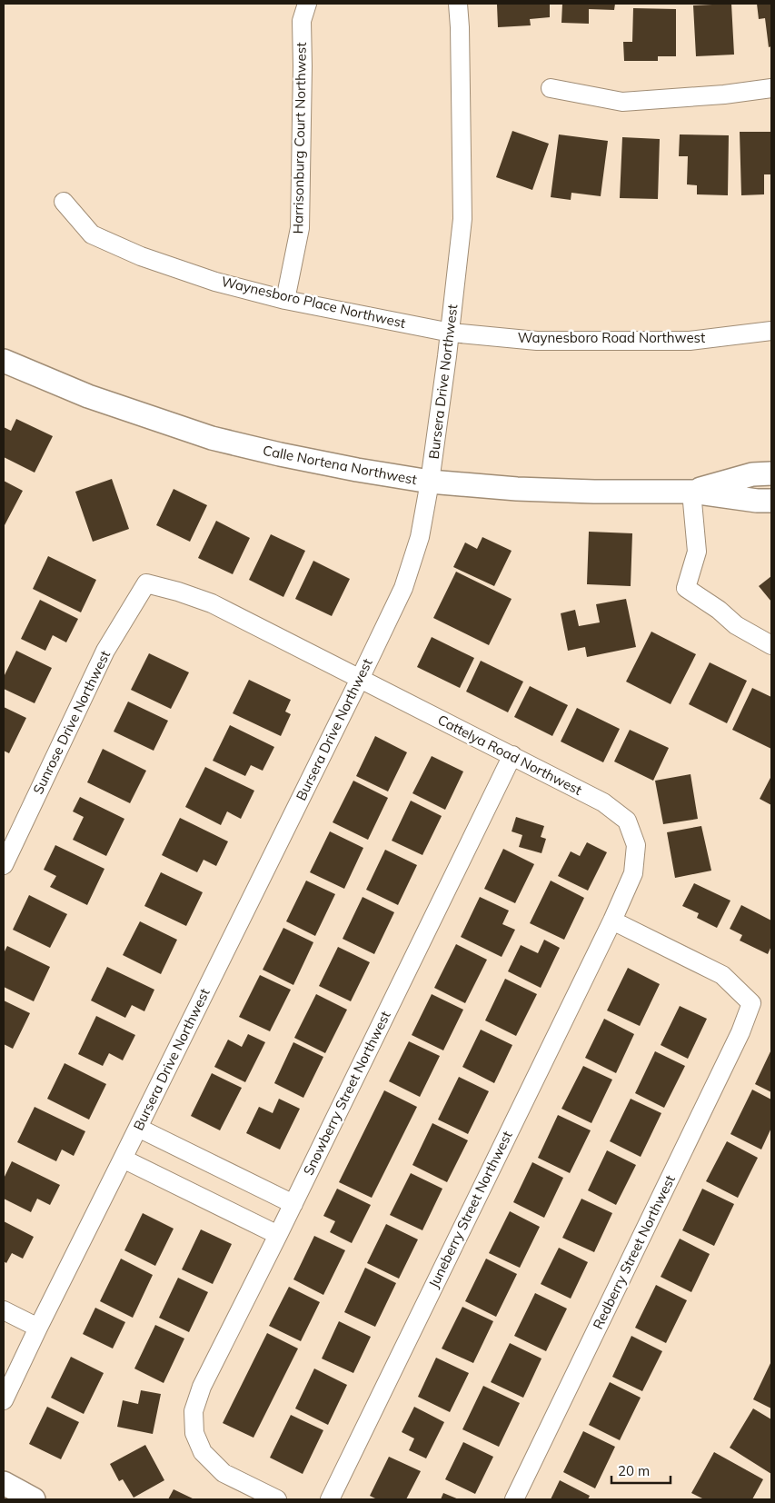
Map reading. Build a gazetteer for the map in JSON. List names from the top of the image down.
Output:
{
  "streets": {
    "street": [
      "Harrisonburg Court Northwest",
      "Waynesboro Place Northwest",
      "Waynesboro Road Northwest",
      "Bursera Drive Northwest",
      "Calle Nortena Northwest",
      "Sunrose Drive Northwest",
      "Cattelya Road Northwest",
      "Snowberry Street Northwest",
      "Juneberry Street Northwest",
      "Redberry Street Northwest"
    ]
  },
  "crossings": [
    ["Harrisonburg Court Northwest", "Waynesboro Place Northwest"],
    ["Waynesboro Place Northwest", "Waynesboro Road Northwest"],
    ["Waynesboro Place Northwest", "Bursera Drive Northwest"],
    ["Waynesboro Road Northwest", "Bursera Drive Northwest"],
    ["Bursera Drive Northwest", "Calle Nortena Northwest"],
    ["Bursera Drive Northwest", "Cattelya Road Northwest"],
    ["Sunrose Drive Northwest", "Cattelya Road Northwest"],
    ["Cattelya Road Northwest", "Snowberry Street Northwest"],
    ["Cattelya Road Northwest", "Juneberry Street Northwest"],
    ["Cattelya Road Northwest", "Redberry Street Northwest"],
    ["Juneberry Street Northwest", "Redberry Street Northwest"]
  ],
  "scale_bar": "20 m"
}
